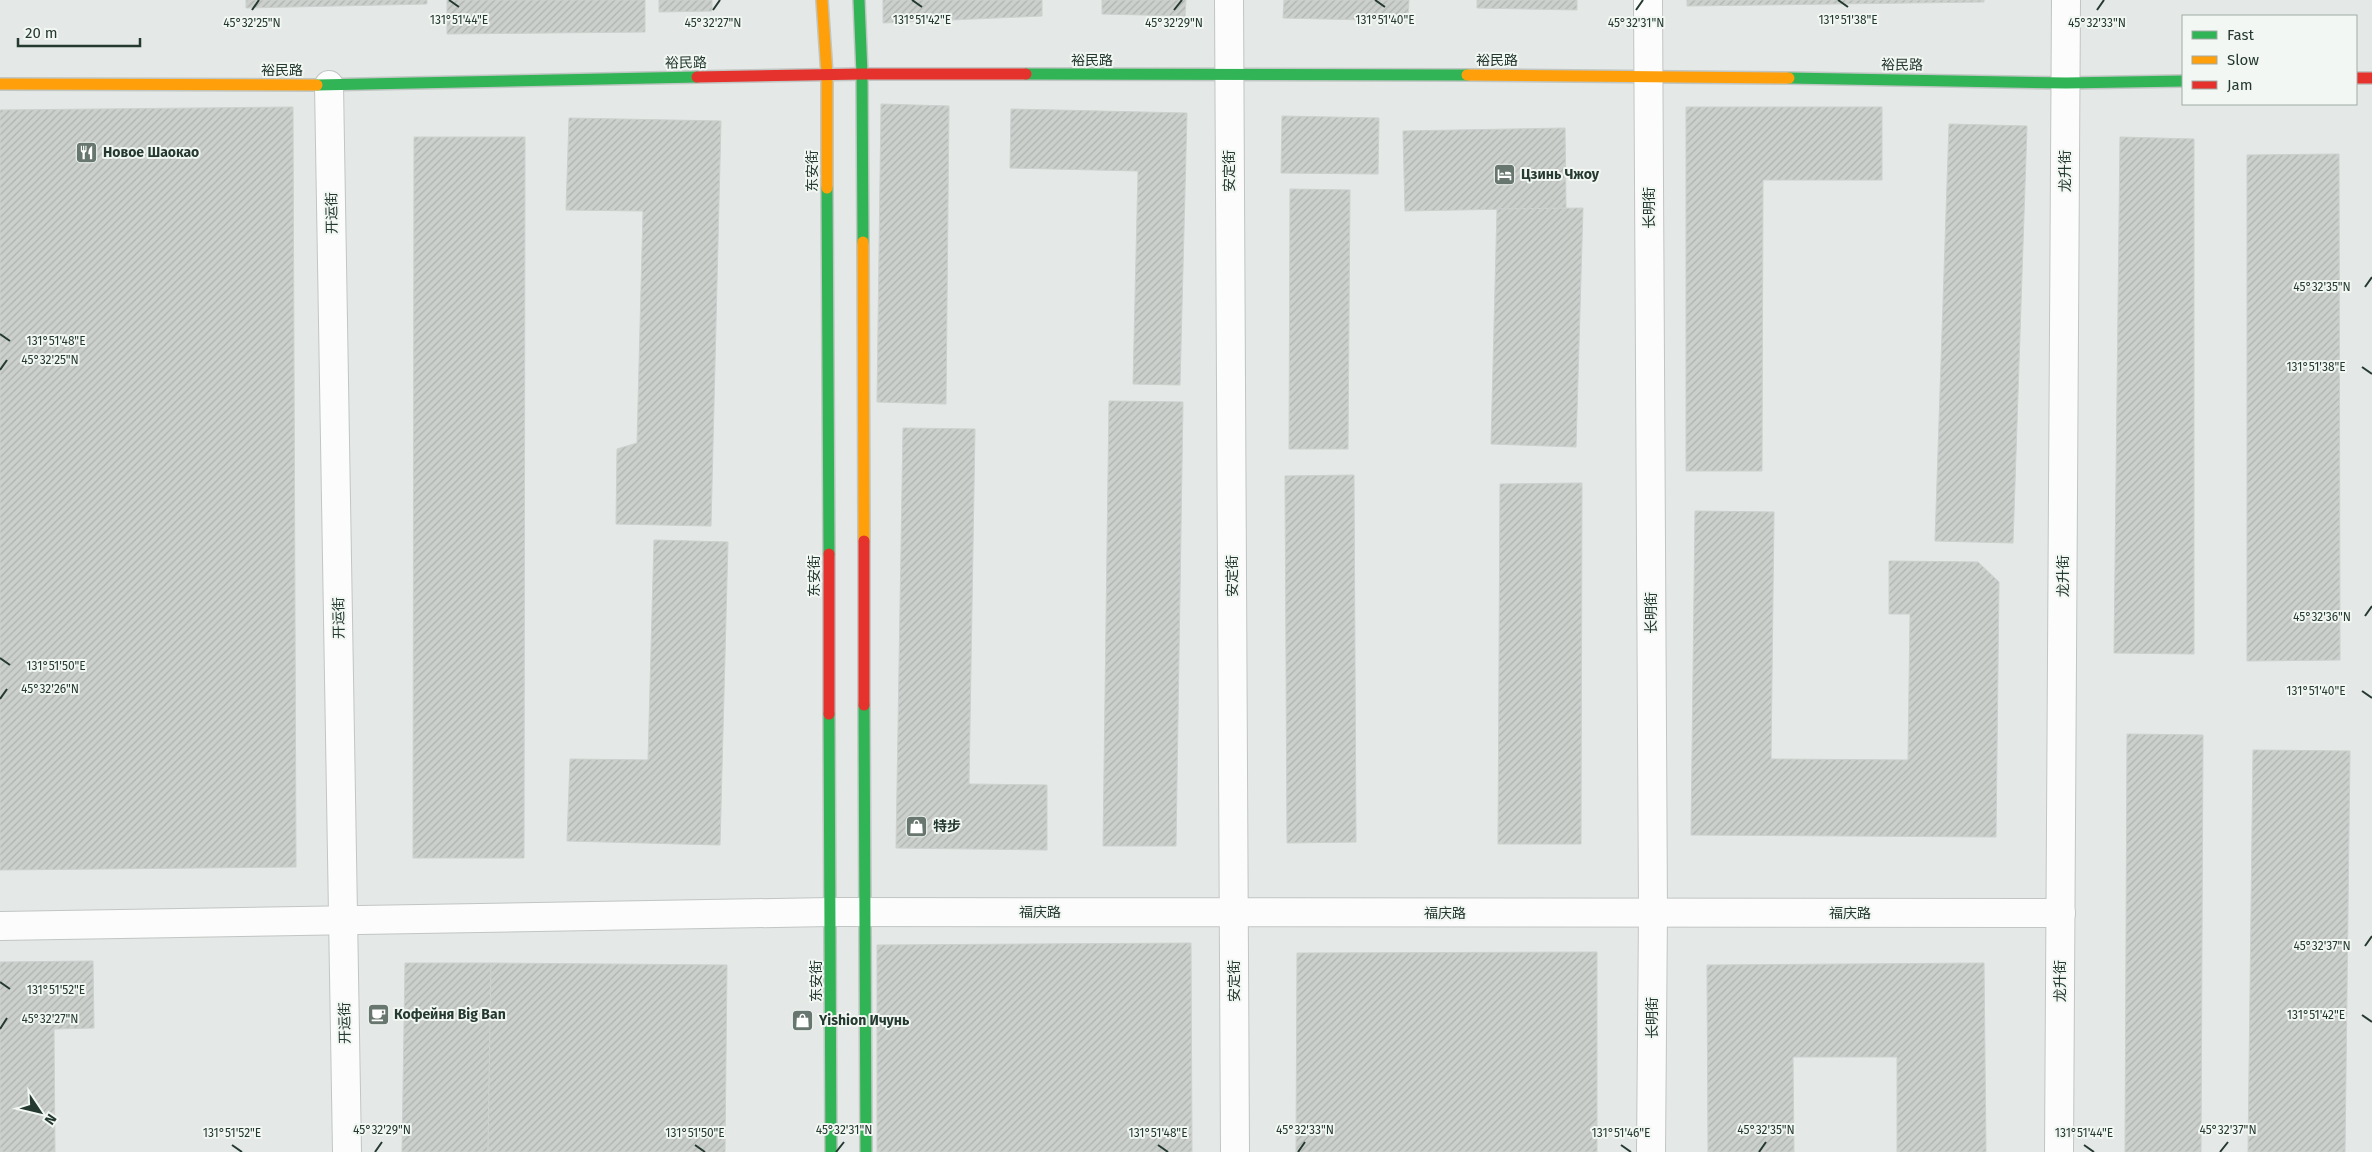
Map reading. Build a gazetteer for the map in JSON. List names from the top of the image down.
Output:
{
  "streets": {
    "main road": ["裕民路", "东安街"],
    "street": [
      "安定街",
      "龙升街",
      "长明街",
      "开运街",
      "福庆路"
    ]
  },
  "crossings": [
    ["裕民路", "东安街"],
    ["裕民路", "安定街"],
    ["裕民路", "龙升街"],
    ["裕民路", "长明街"],
    ["裕民路", "开运街"],
    ["东安街", "福庆路"],
    ["安定街", "福庆路"],
    ["龙升街", "福庆路"],
    ["长明街", "福庆路"],
    ["开运街", "福庆路"]
  ],
  "places": {
    "restaurant": ["Новое Шаокао"],
    "hotel": ["Цзинь Чжоу"],
    "shop": ["特步", "Yishion Ичунь"],
    "cafe": ["Кофейня Big Ban"]
  },
  "legend": ["Fast", "Slow", "Jam"],
  "scale_bar": "20 m",
  "north": "bottom right",
  "coordinates": [
    "131°51'38\"E",
    "131°51'44\"E",
    "131°51'42\"E",
    "131°51'40\"E",
    "45°32'25\"N",
    "45°32'27\"N",
    "45°32'29\"N",
    "45°32'31\"N",
    "45°32'33\"N",
    "45°32'35\"N",
    "131°51'48\"E",
    "45°32'36\"N",
    "131°51'50\"E",
    "45°32'26\"N",
    "45°32'37\"N",
    "131°51'52\"E",
    "131°51'46\"E"
  ]
}
